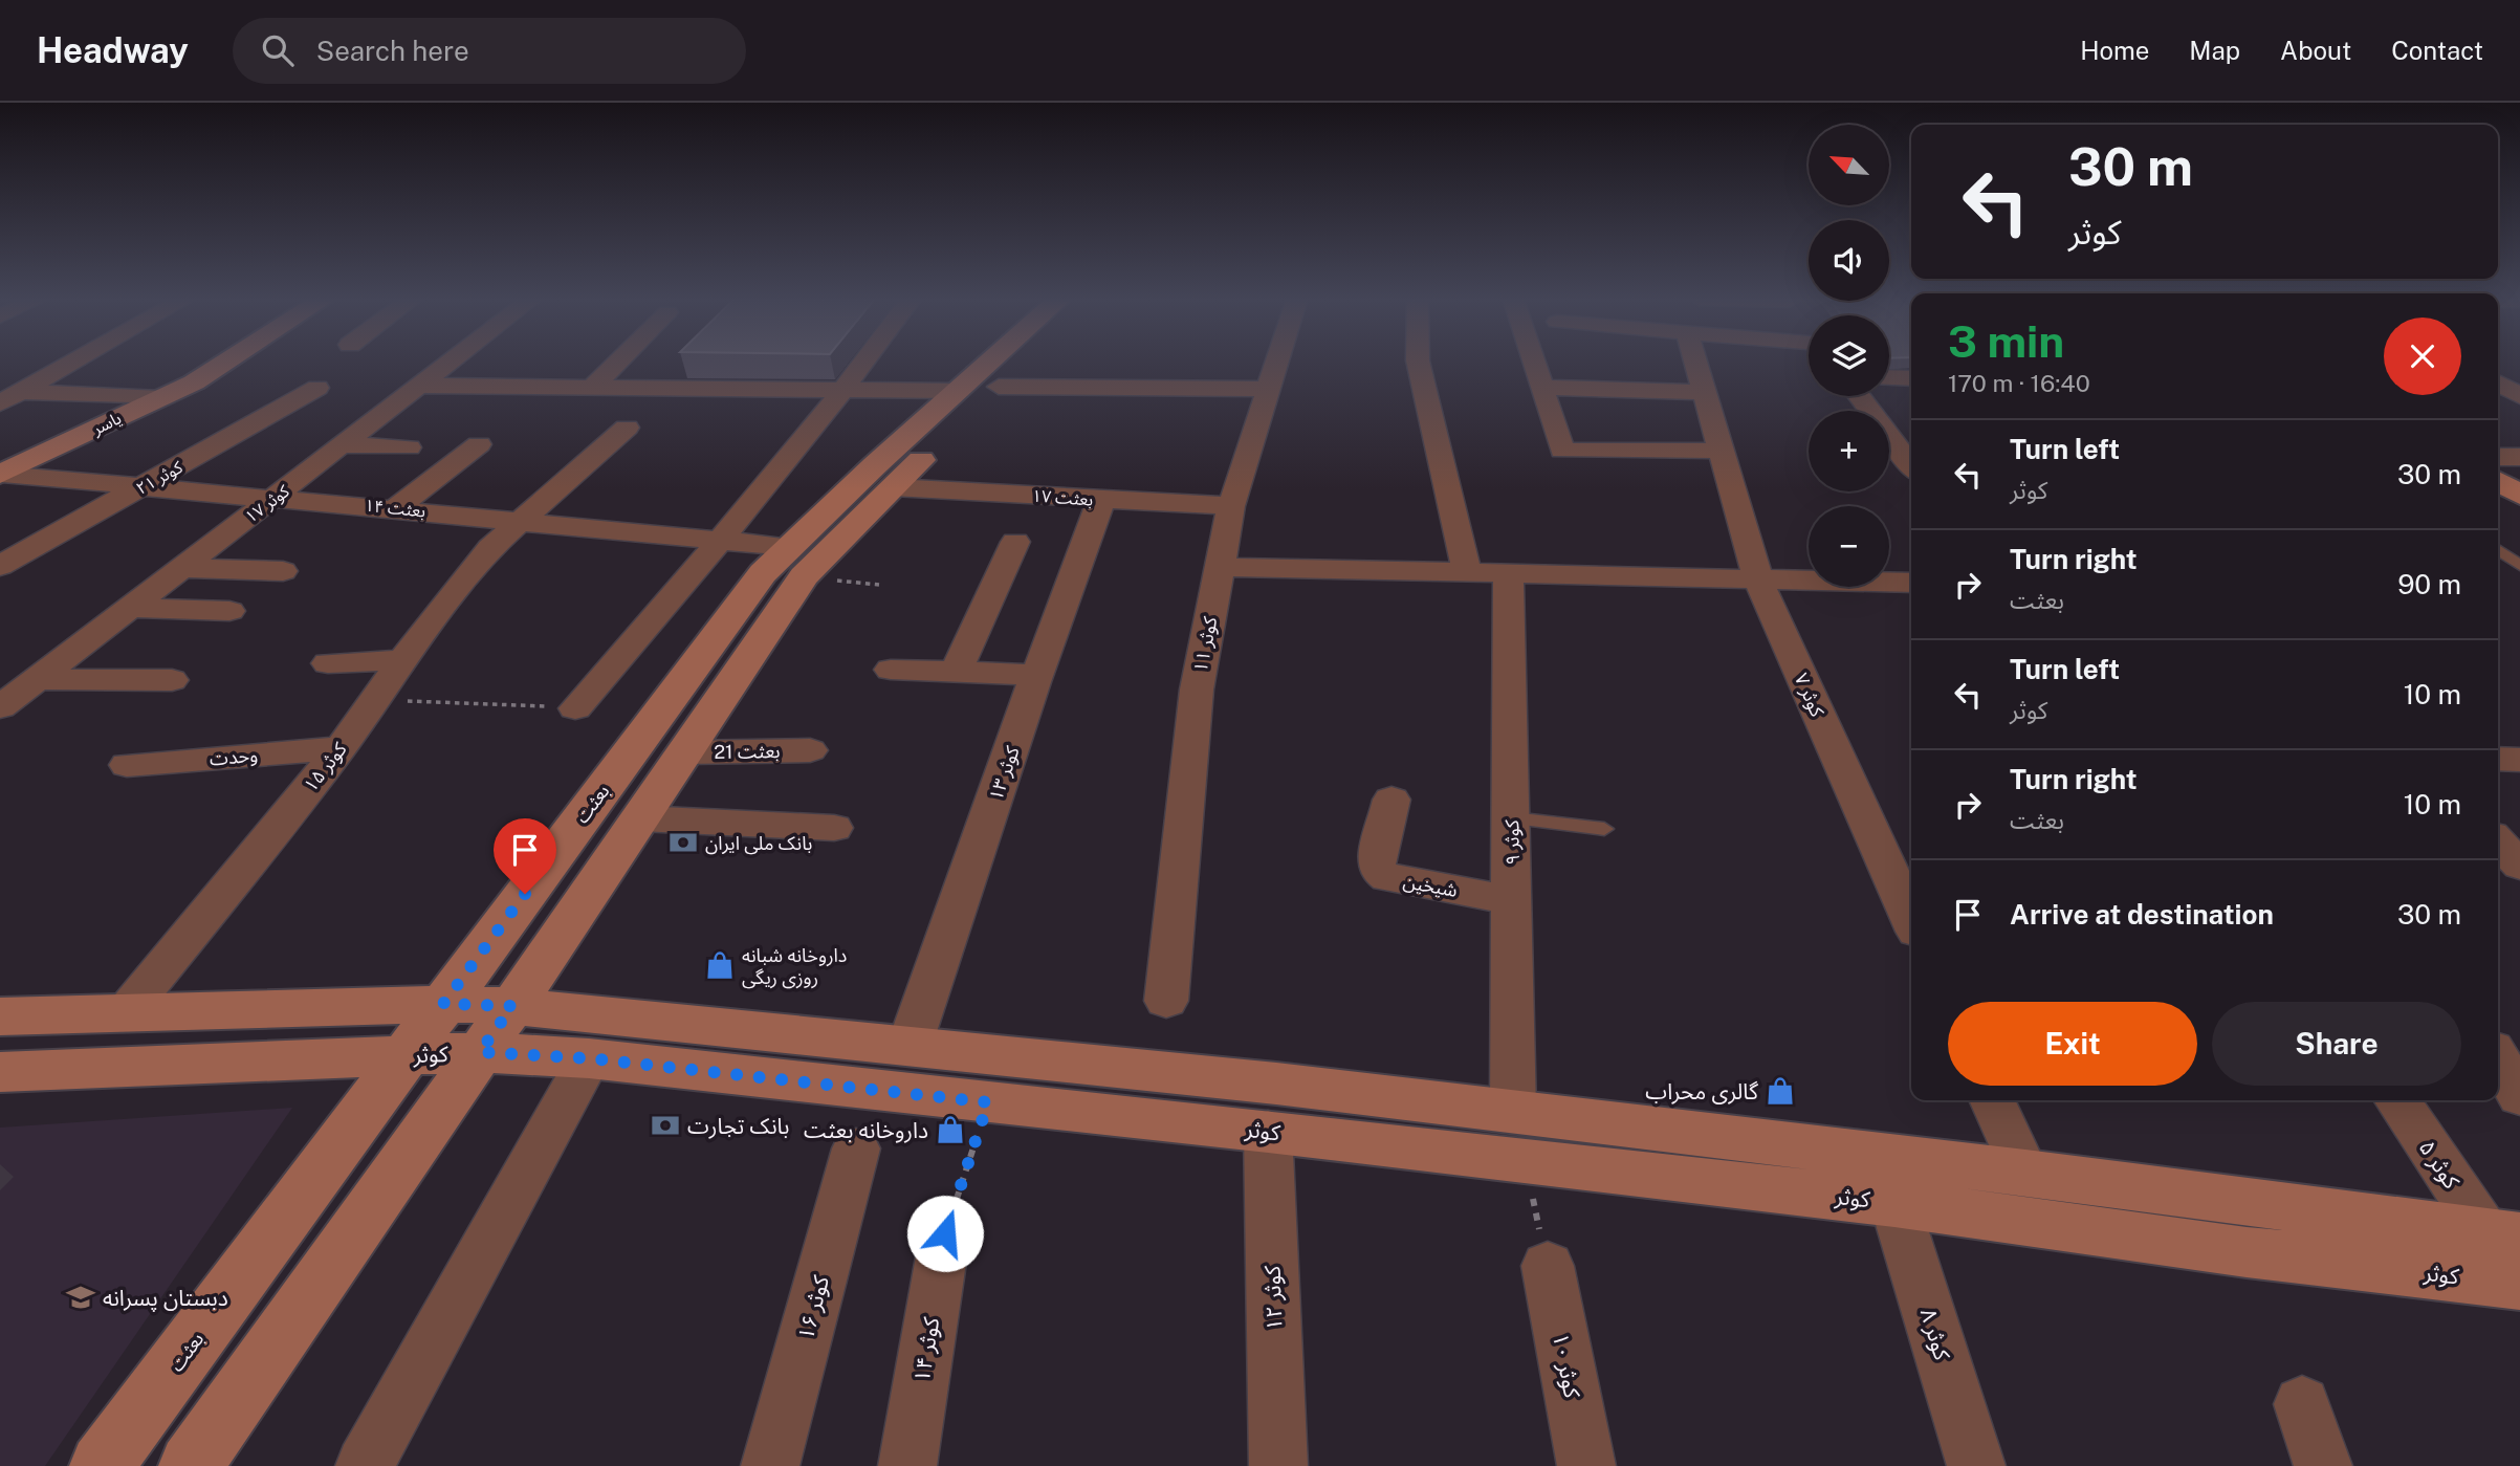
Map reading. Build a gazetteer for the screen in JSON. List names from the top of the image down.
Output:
{
  "streets": {
    "main road": ["یاسر", "بعثت", "کوثر"],
    "street": [
      "کوثر ۲۱",
      "بعثت ۱۷",
      "کوثر ۱۷",
      "بعثت ۱۴",
      "کوثر ۱۱",
      "کوثر ۷",
      "بعثت 21",
      "وحدت",
      "کوثر ۱۵",
      "کوثر ۱۳",
      "کوثر ۹",
      "شیخین",
      "کوثر ۵",
      "کوثر ۱۲",
      "کوثر ۱۶",
      "کوثر ۸",
      "کوثر ۱۴",
      "کوثر ۱۰"
    ]
  },
  "crossings": [
    ["یاسر", "بعثت ۱۴"],
    ["کوثر ۲۱", "بعثت ۱۴"],
    ["بعثت ۱۷", "کوثر ۱۱"],
    ["بعثت ۱۷", "کوثر ۱۳"],
    ["بعثت ۱۷", "بعثت"],
    ["کوثر ۱۷", "بعثت ۱۴"],
    ["بعثت ۱۴", "کوثر ۱۵"],
    ["بعثت ۱۴", "بعثت"],
    ["بعثت 21", "بعثت"],
    ["وحدت", "کوثر ۱۵"],
    ["بعثت", "کوثر"],
    ["کوثر ۹", "شیخین"],
    ["کوثر", "کوثر ۱۲"],
    ["کوثر", "کوثر ۸"]
  ],
  "places": {
    "bank": ["بانک ملی ایران", "بانک تجارت"],
    "shop": ["داروخانه شبانه روزی ریگی", "گالری محراب", "داروخانه بعثت"],
    "school or university": ["دبستان پسرانه"]
  },
  "north": "top left",
  "page": {
    "header": "Headway",
    "search": "Search here",
    "nav": [
      "Home",
      "Map",
      "About",
      "Contact"
    ],
    "map_buttons": ["+", "−"],
    "turn": ["30 m", "کوثر"],
    "heading": ["3 min", "170 m · 16:40"],
    "list": [
      {
        "name": "Turn left",
        "note": "کوثر",
        "value": "30 m"
      },
      {
        "name": "Turn right",
        "note": "بعثت",
        "value": "90 m"
      },
      {
        "name": "Turn left",
        "note": "کوثر",
        "value": "10 m"
      },
      {
        "name": "Turn right",
        "note": "بعثت",
        "value": "10 m"
      },
      {
        "name": "Arrive at destination",
        "value": "30 m"
      }
    ],
    "buttons": ["Exit", "Share"]
  }
}
